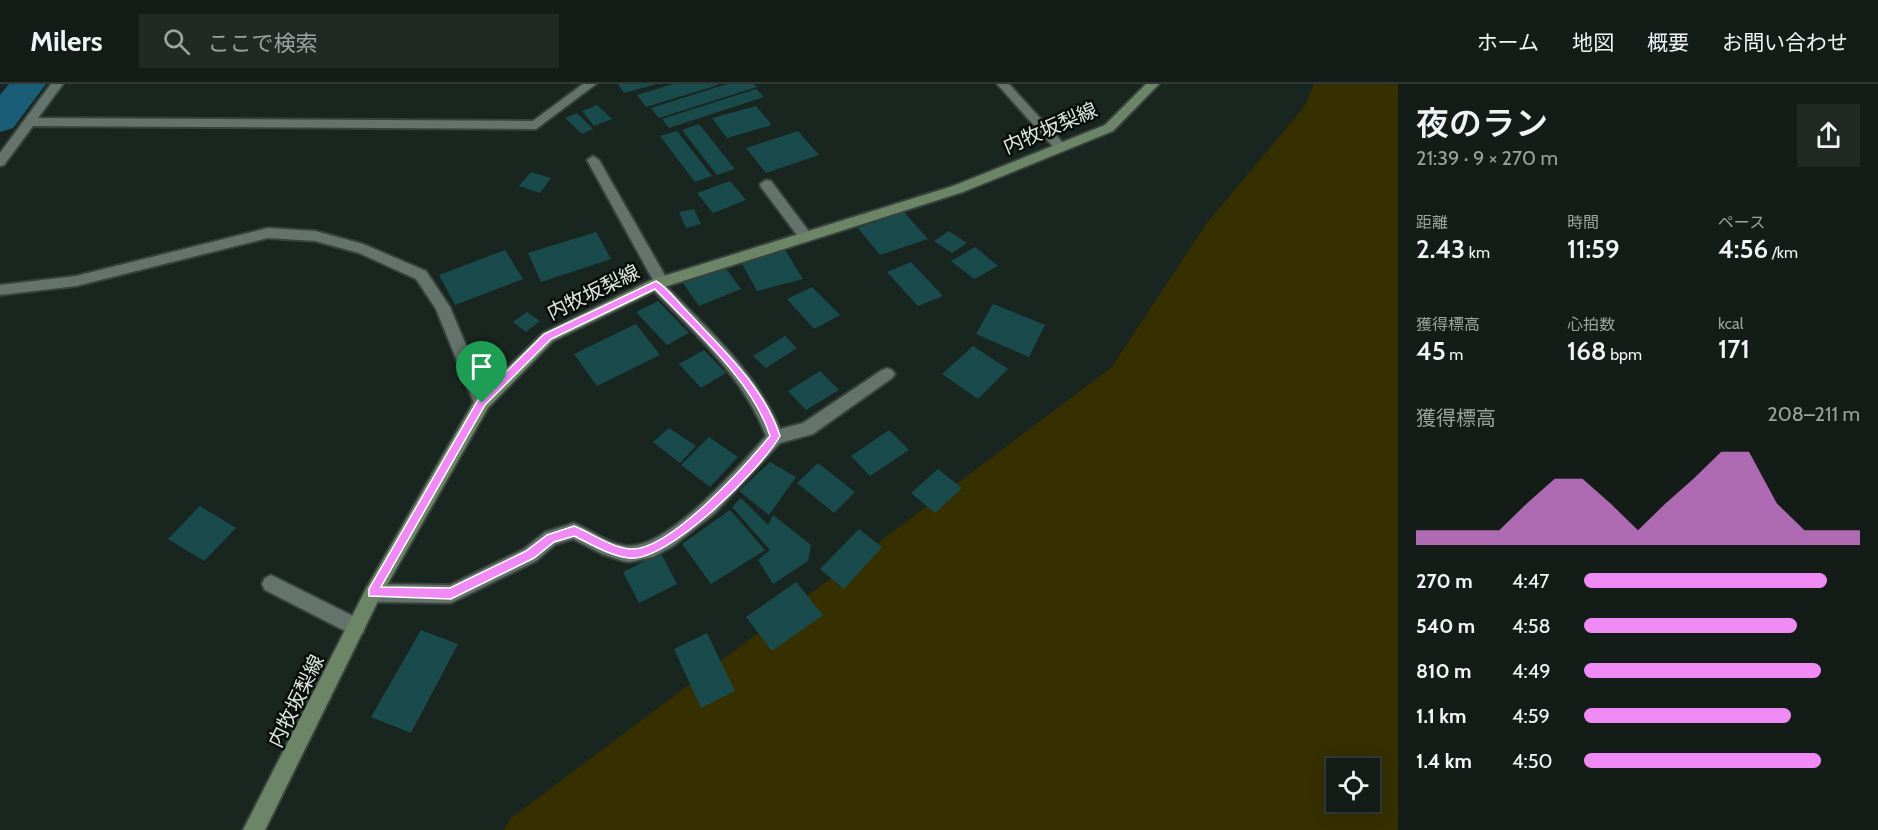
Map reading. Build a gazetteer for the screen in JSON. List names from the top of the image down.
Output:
{
  "streets": {
    "main road": ["内牧坂梨線"]
  },
  "page": {
    "header": "Milers",
    "search": "ここで検索",
    "nav": [
      "ホーム",
      "地図",
      "概要",
      "お問い合わせ"
    ],
    "heading": ["夜のラン", "21:39 · 9 × 270 m"],
    "stats": [
      ["距離", "2.43 km"],
      ["時間", "11:59"],
      ["ペース", "4:56 /km"],
      ["獲得標高", "45 m"],
      ["心拍数", "168 bpm"],
      ["kcal", "171"]
    ],
    "chart": ["獲得標高", "208–211 m"],
    "list": [
      {
        "name": "270 m",
        "note": "4:47"
      },
      {
        "name": "540 m",
        "note": "4:58"
      },
      {
        "name": "810 m",
        "note": "4:49"
      },
      {
        "name": "1.1 km",
        "note": "4:59"
      },
      {
        "name": "1.4 km",
        "note": "4:50"
      }
    ]
  }
}
